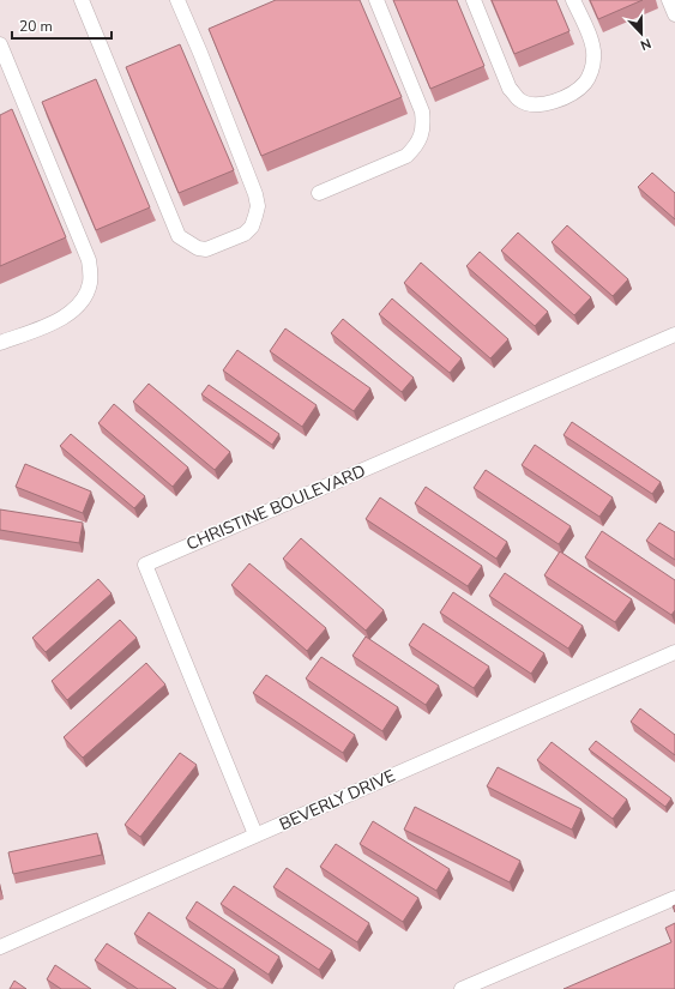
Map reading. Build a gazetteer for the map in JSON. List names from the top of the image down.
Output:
{
  "streets": {
    "lane": ["CHRISTINE BOULEVARD", "BEVERLY DRIVE"]
  },
  "crossings": [
    ["CHRISTINE BOULEVARD", "BEVERLY DRIVE"]
  ],
  "scale_bar": "20 m",
  "north": "bottom"
}
